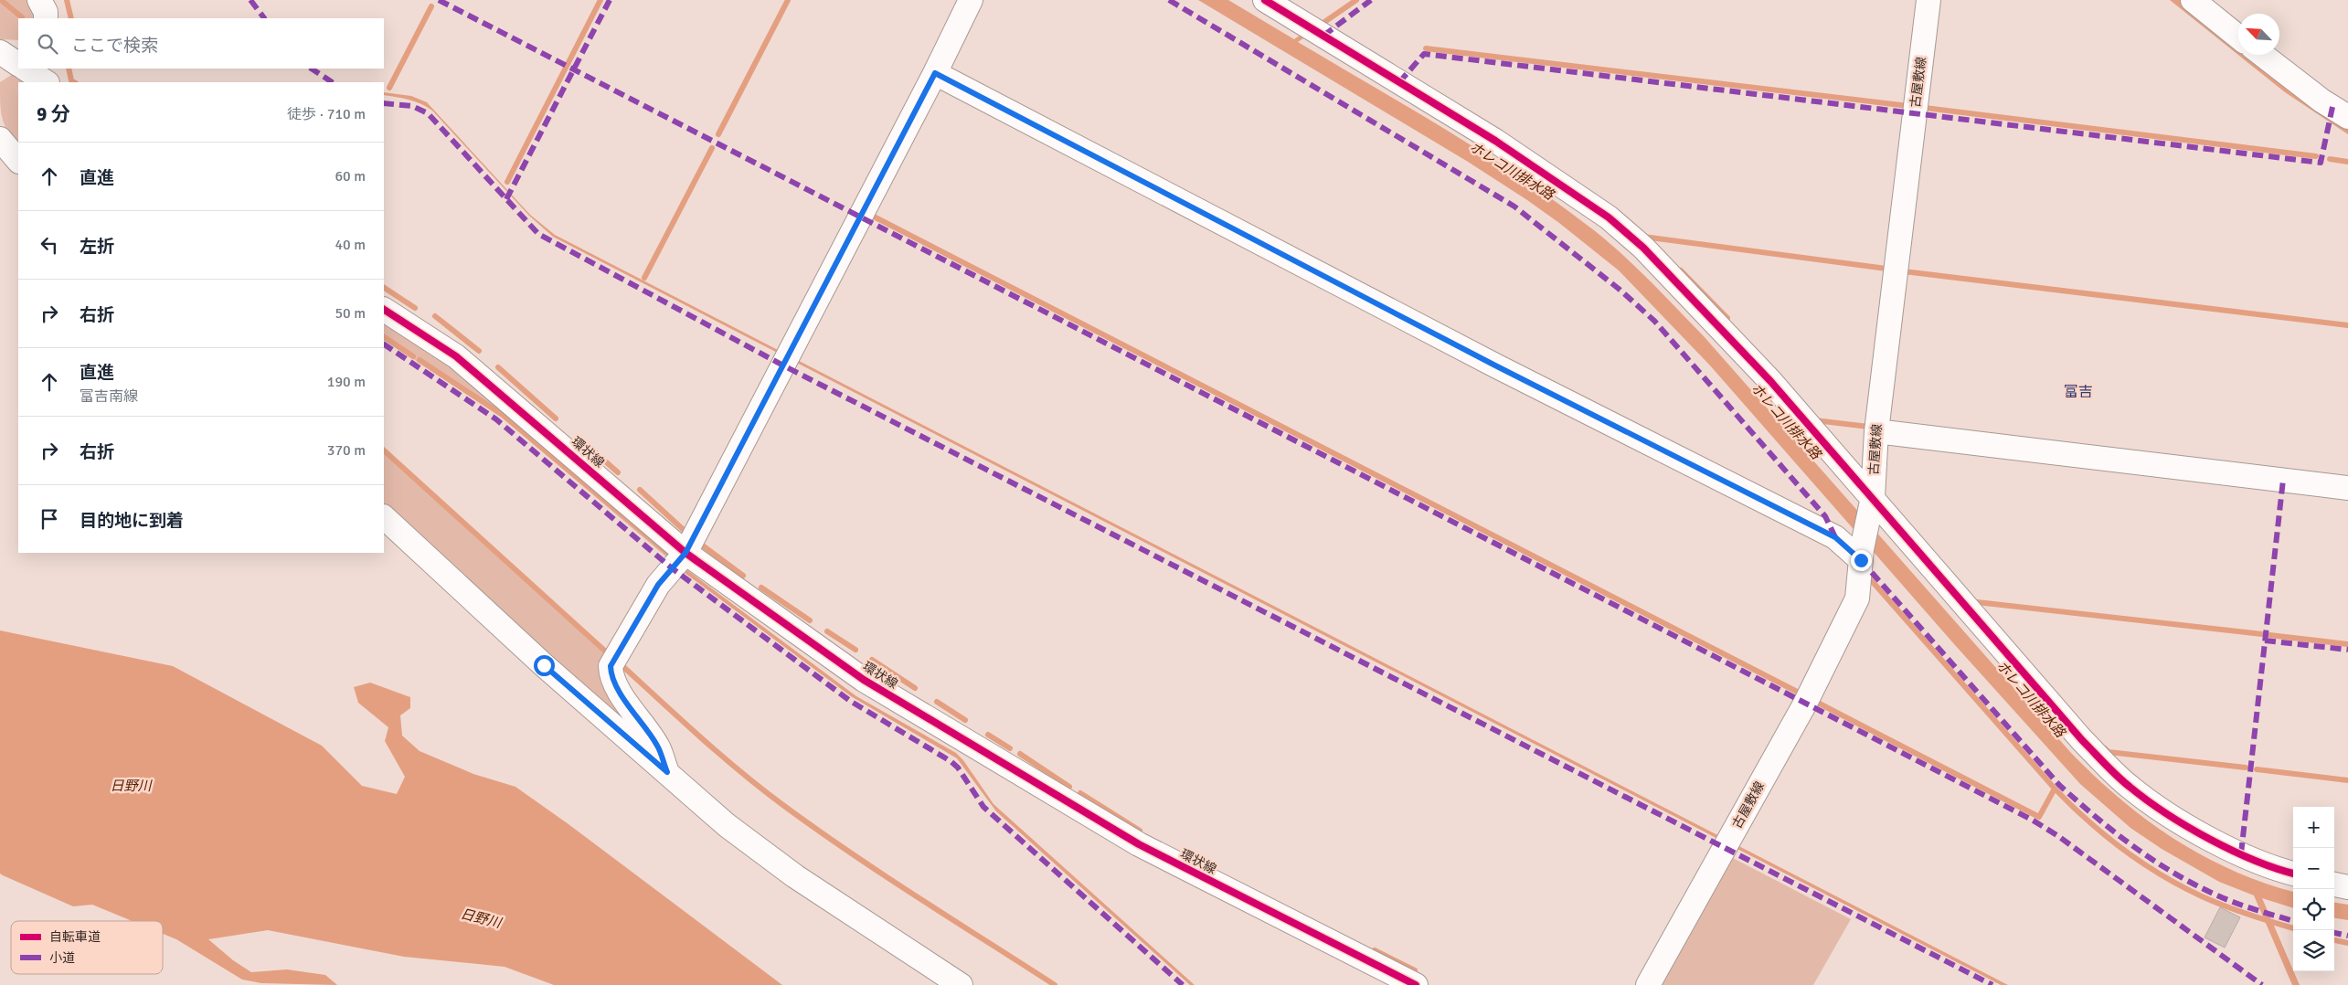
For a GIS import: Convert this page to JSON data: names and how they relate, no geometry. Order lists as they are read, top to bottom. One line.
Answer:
{"streets":{"street":["古屋敷線","環状線"]},"districts":["富吉"],"water":["ホレコ川排水路","日野川"],"legend":["自転車道","小道"],"north":"top left","page":{"search":"ここで検索","heading":["9 分","徒歩 · 710 m"],"list":[["直進","60 m"],["左折","40 m"],["右折","50 m"],["直進","富吉南線","190 m"],["右折","370 m"],"目的地に到着"],"map_buttons":["+","−"]}}
